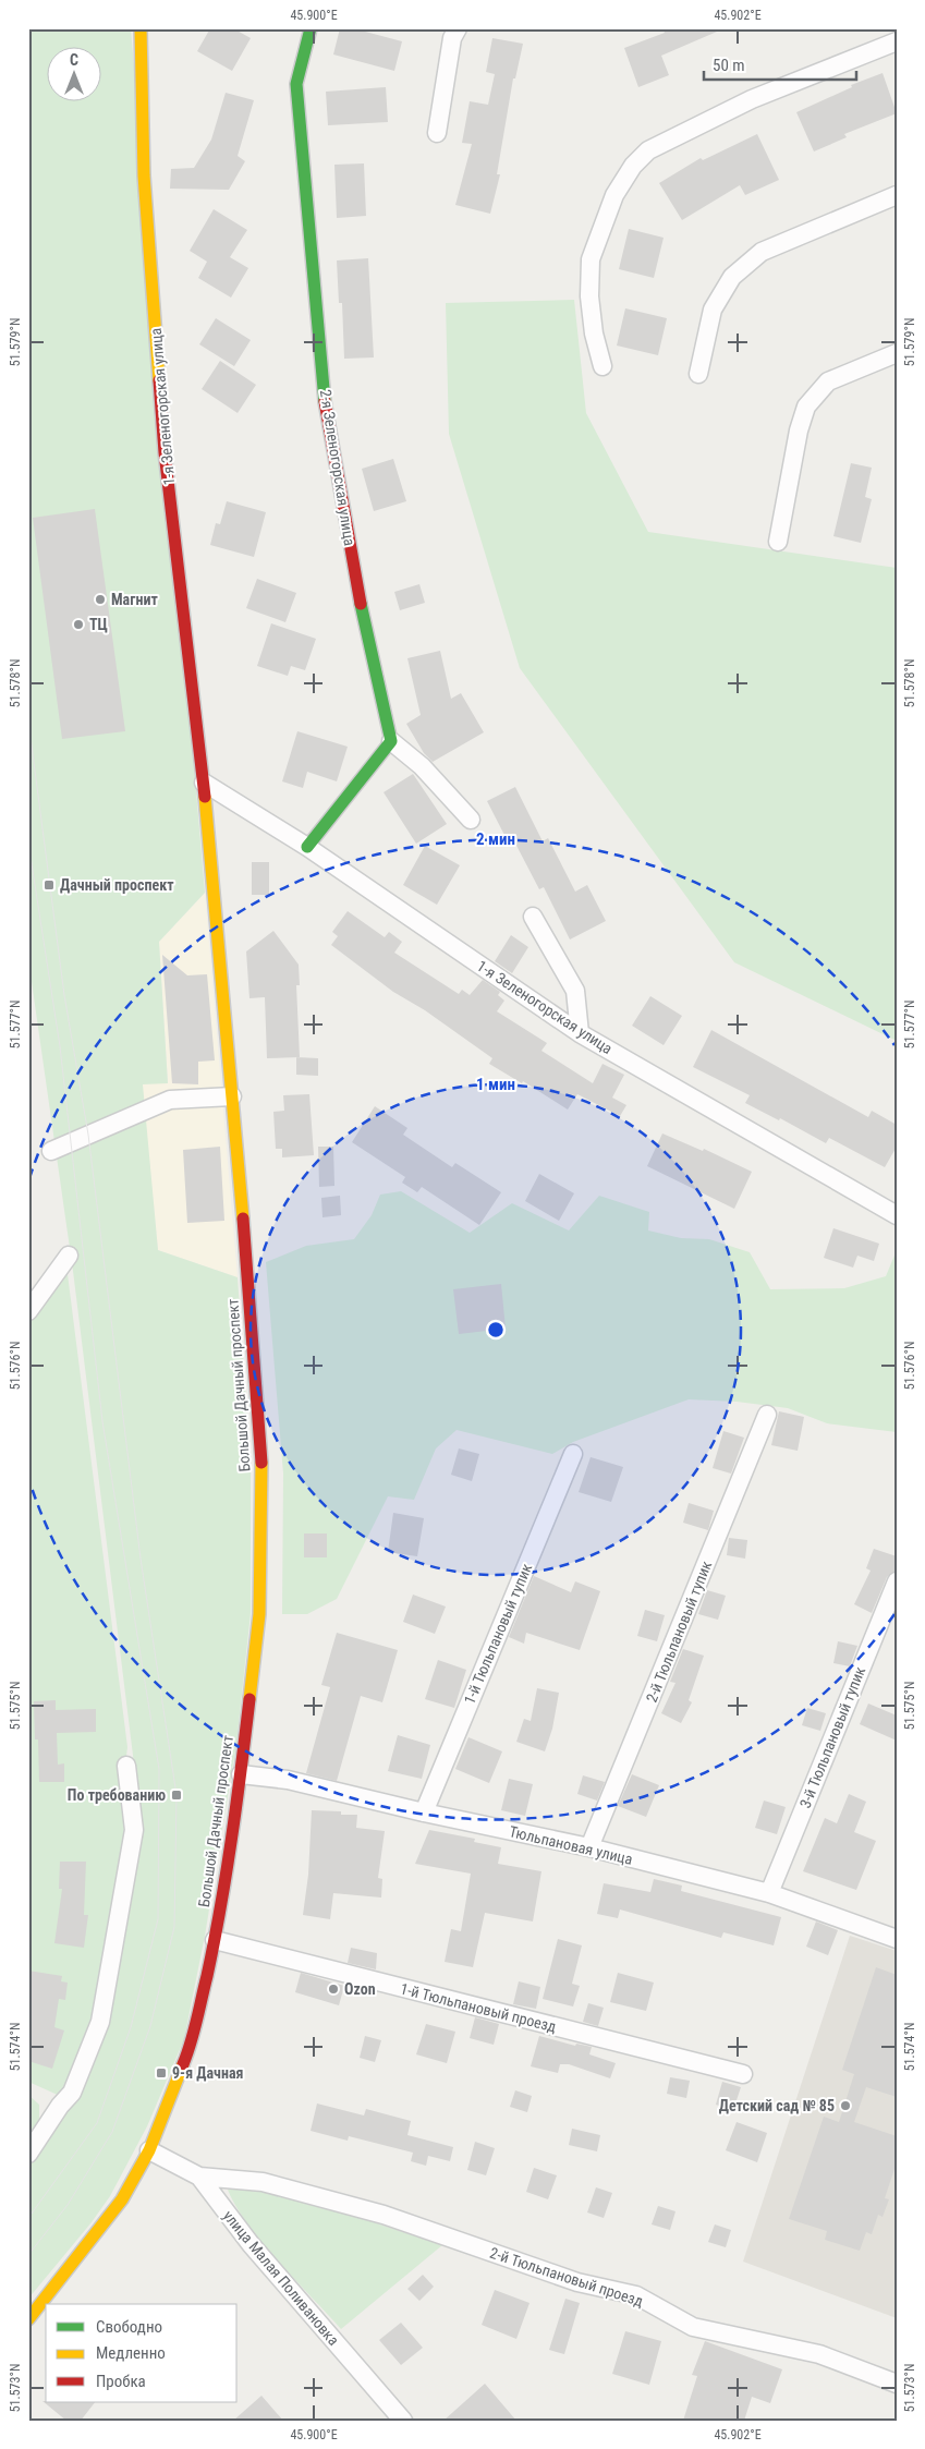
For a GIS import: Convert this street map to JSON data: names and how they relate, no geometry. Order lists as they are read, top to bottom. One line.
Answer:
{"streets":{"main road":["1-я Зеленогорская улица","2-я Зеленогорская улица","Большой Дачный проспект"],"street":["2-й Тюльпановый тупик","1-й Тюльпановый тупик","3-й Тюльпановый тупик","Тюльпановая улица","1-й Тюльпановый проезд","2-й Тюльпановый проезд","улица Малая Поливановка"]},"crossings":[["1-я Зеленогорская улица","Большой Дачный проспект"],["Большой Дачный проспект","Тюльпановая улица"],["Большой Дачный проспект","1-й Тюльпановый проезд"],["Большой Дачный проспект","улица Малая Поливановка"],["2-й Тюльпановый тупик","Тюльпановая улица"],["1-й Тюльпановый тупик","Тюльпановая улица"],["3-й Тюльпановый тупик","Тюльпановая улица"],["2-й Тюльпановый проезд","улица Малая Поливановка"]],"places":{"other":["Магнит","ТЦ","Ozon","Детский сад № 85"],"transit":["Дачный проспект","По требованию","9-я Дачная"]},"legend":["Свободно","Медленно","Пробка"],"scale_bar":"50 m","north":"top","coordinates":["45.900°E","45.902°E","51.579°N","51.578°N","51.577°N","51.576°N","51.575°N","51.574°N","51.573°N"],"rings":["2 мин","1 мин"]}
